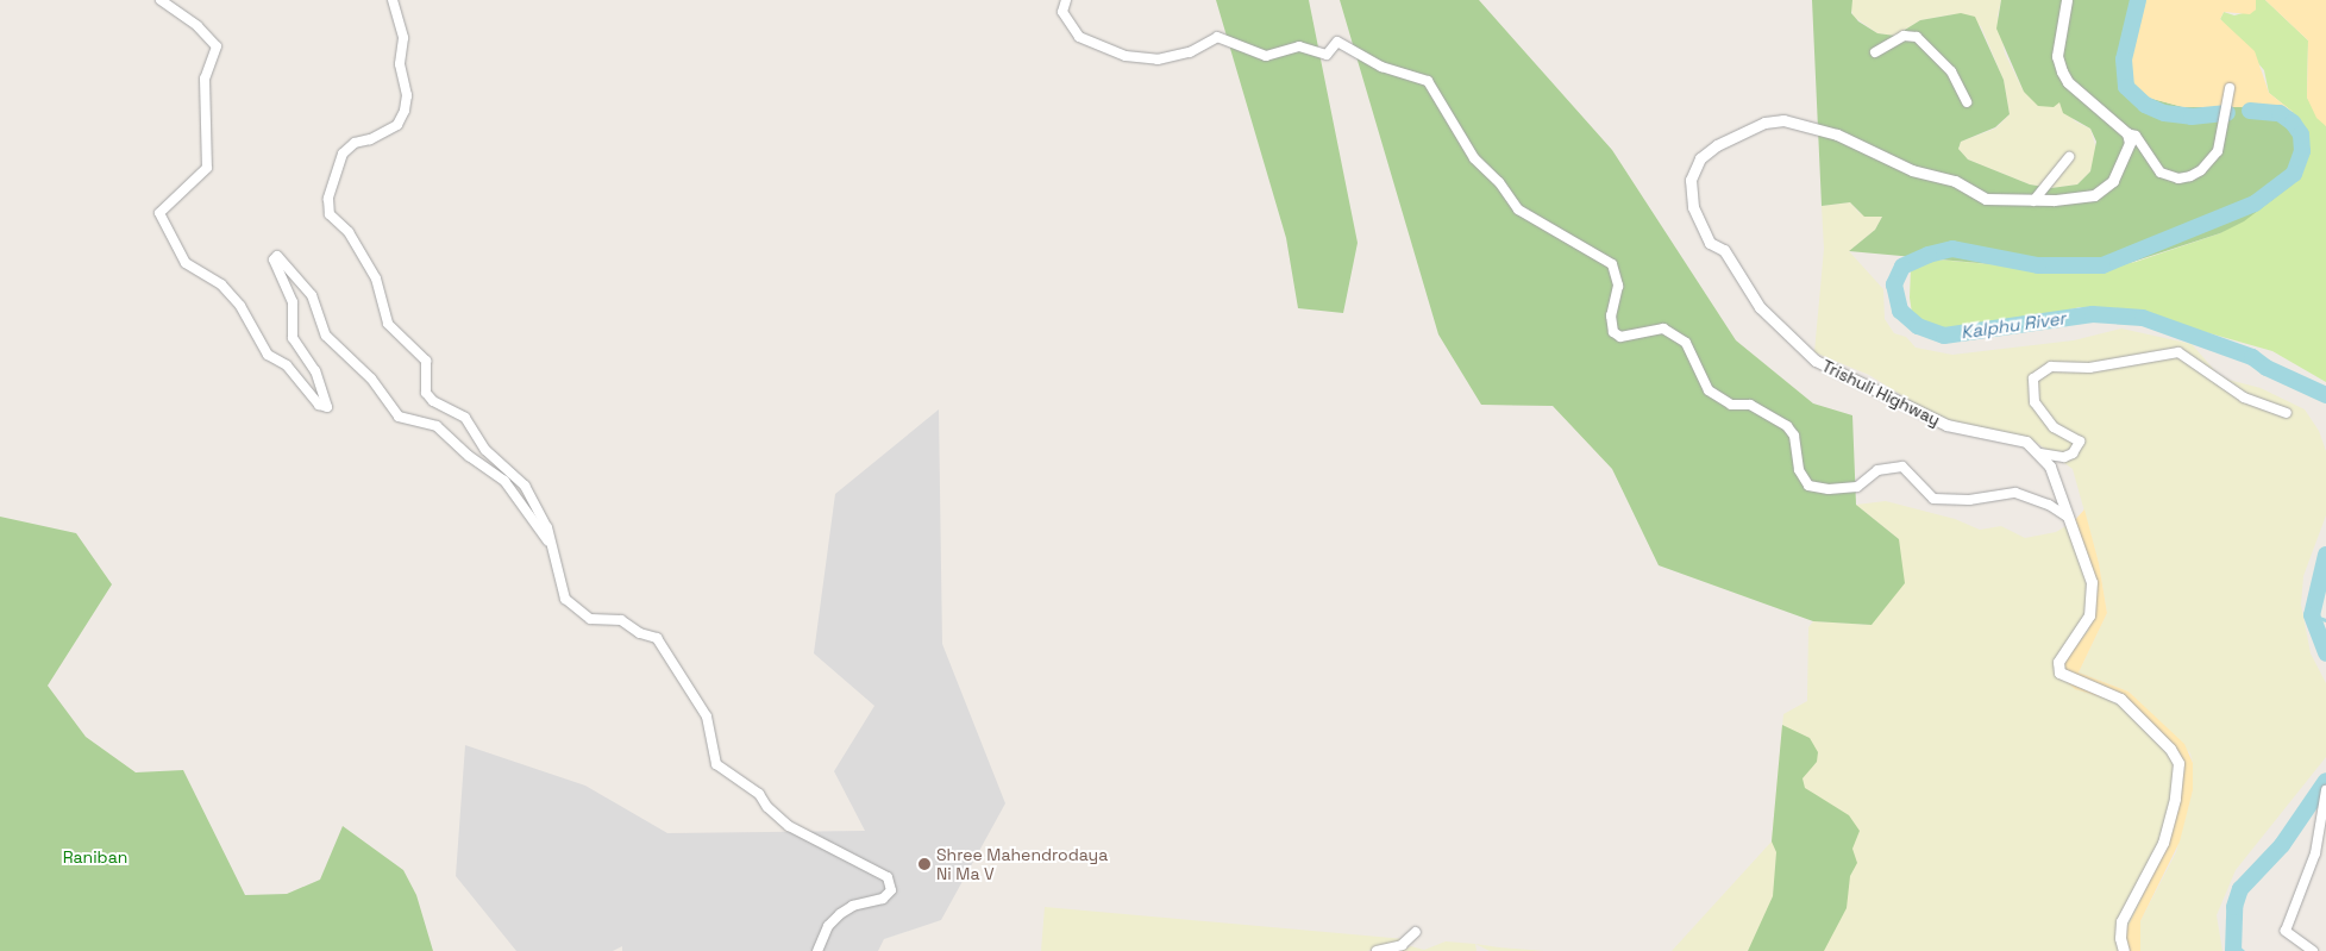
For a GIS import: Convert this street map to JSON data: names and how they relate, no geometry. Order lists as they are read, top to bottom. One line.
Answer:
{"streets":{"street":["Trishuli Highway"]},"water":["Kalphu River"],"parks":["Raniban"],"places":["Shree Mahendrodaya Ni Ma V"]}
